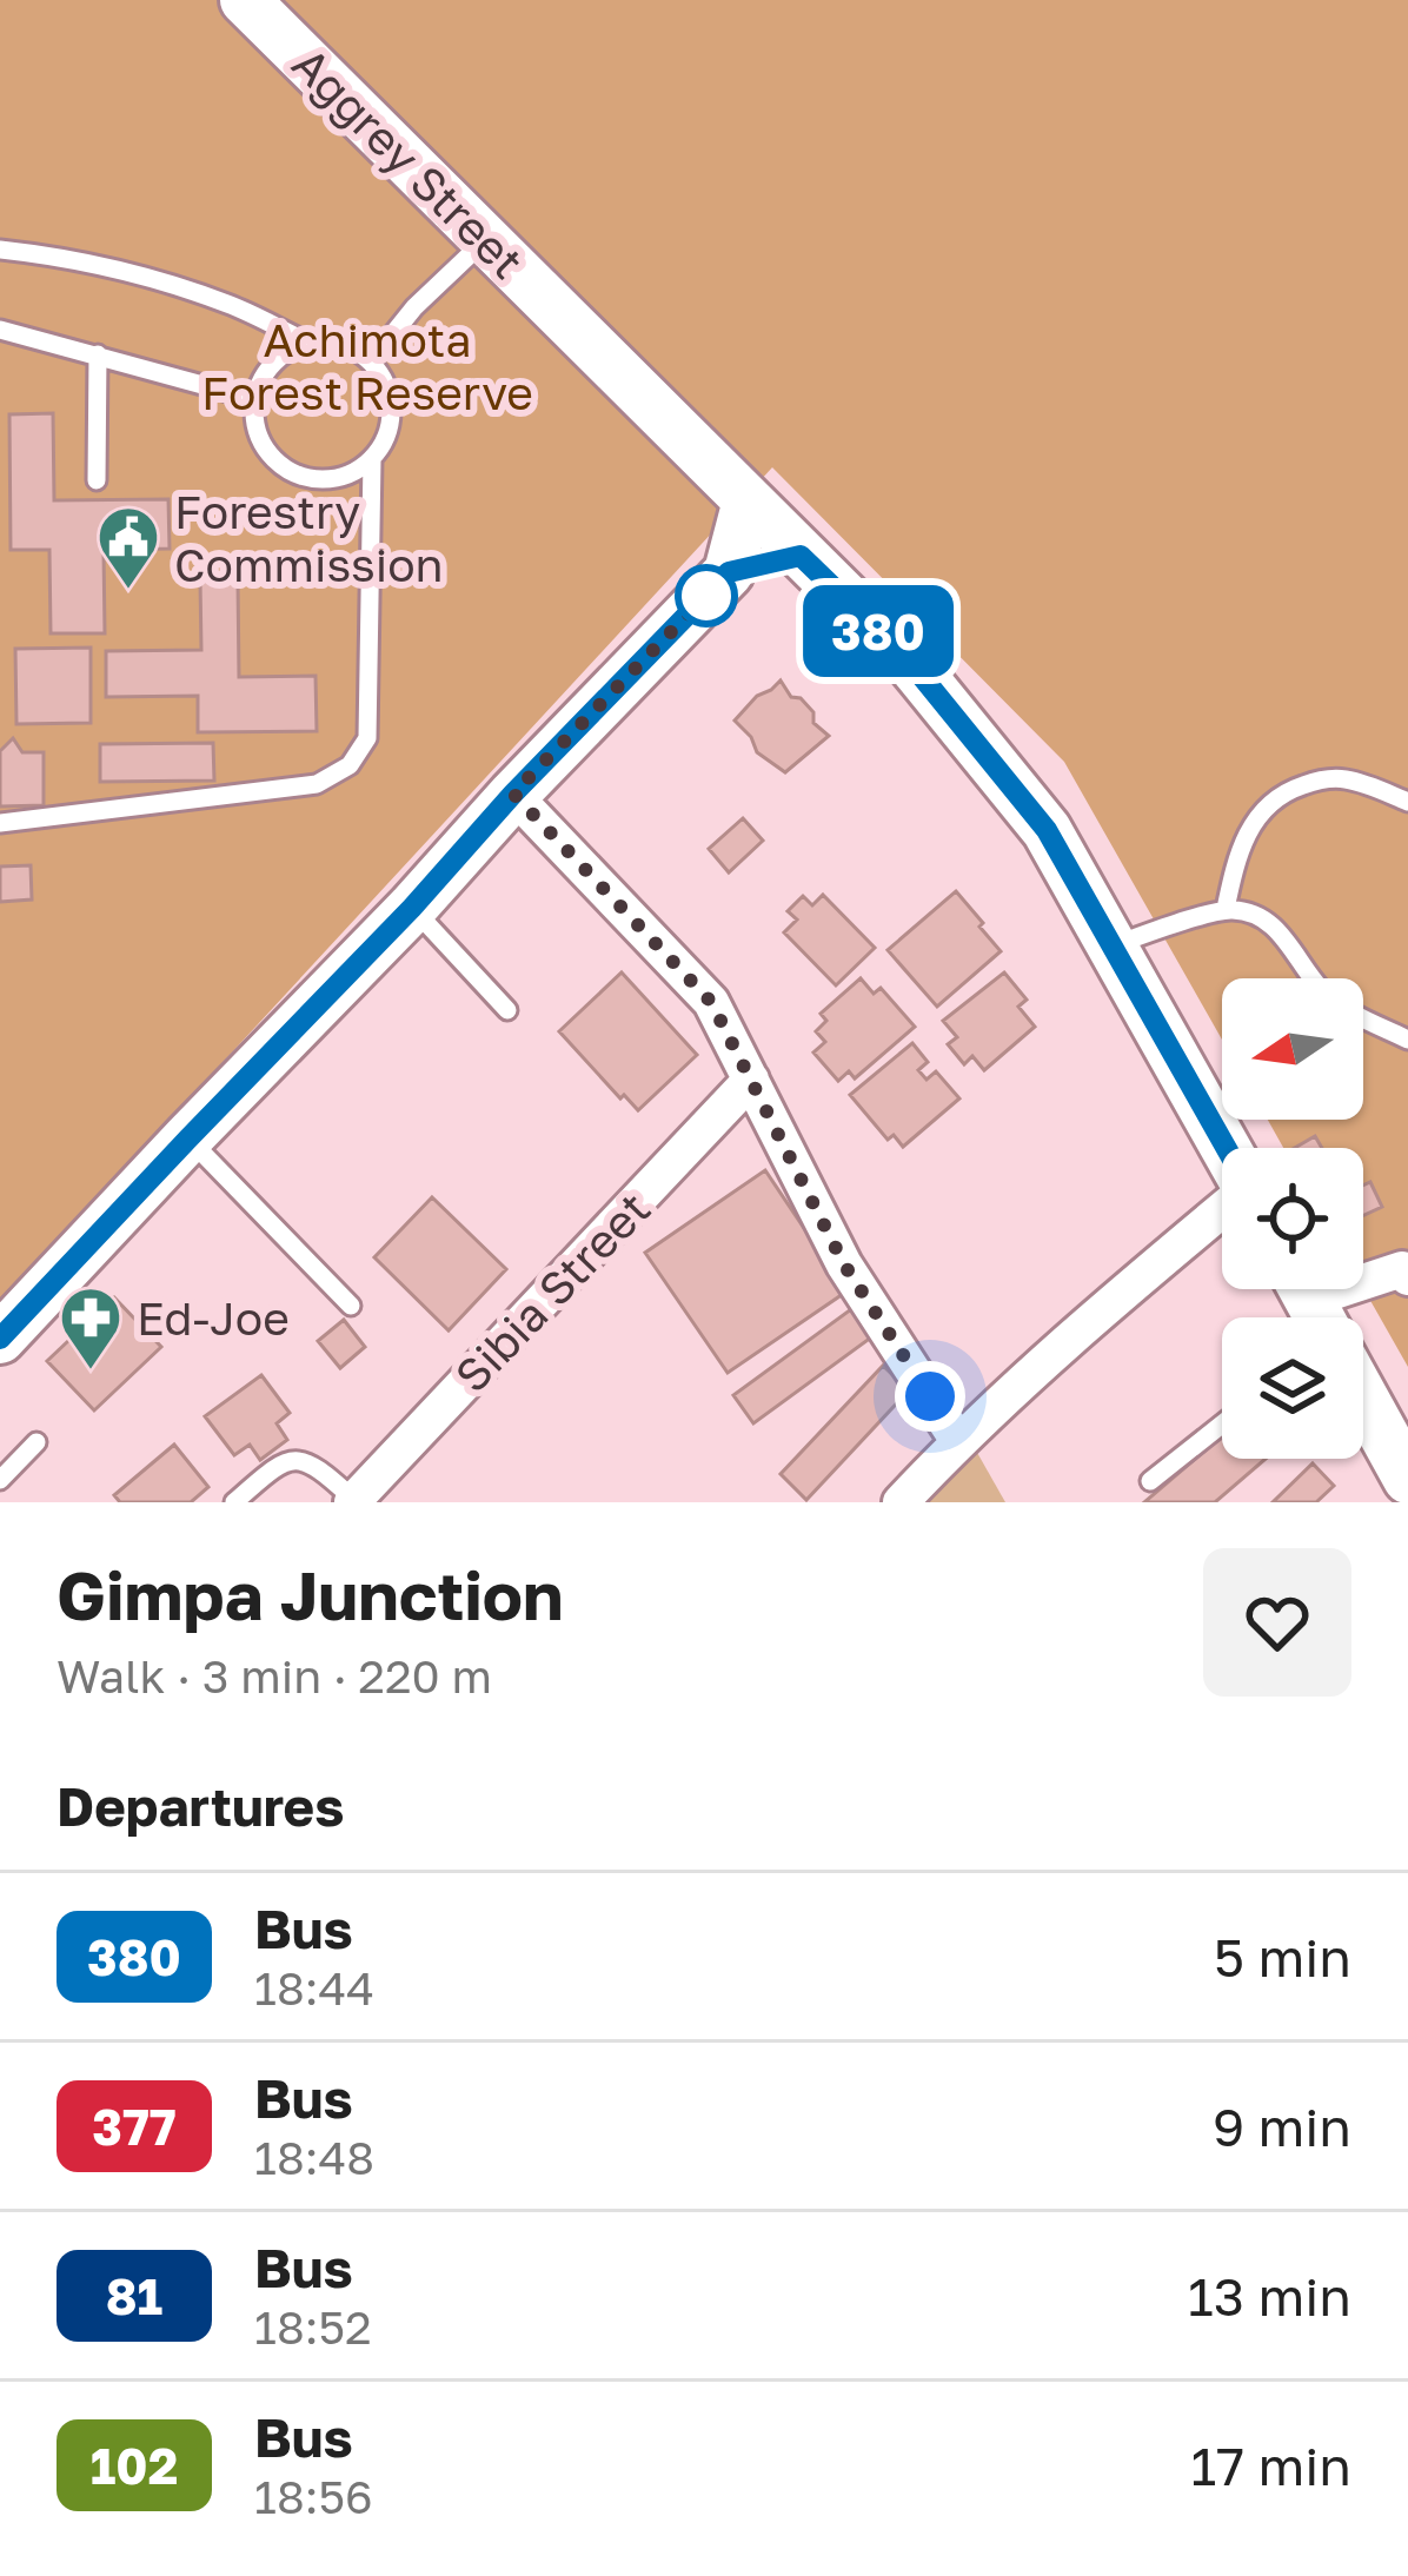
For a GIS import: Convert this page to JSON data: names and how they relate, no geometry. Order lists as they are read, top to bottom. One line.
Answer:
{"streets":{"main road":["Aggrey Street"],"street":["Sibia Street"]},"parks":["Achimota Forest Reserve"],"places":{"public building":["Forestry Commission"],"pharmacy":["Ed-Joe"]},"lines":["bus line 380"],"north":"left","page":{"on_map":"380","heading":[["Gimpa Junction","Walk · 3 min · 220 m"],"Departures"],"list":[{"mark":"380","name":"Bus","note":"18:44","value":"5 min"},{"mark":"377","name":"Bus","note":"18:48","value":"9 min"},{"mark":"81","name":"Bus","note":"18:52","value":"13 min"},{"mark":"102","name":"Bus","note":"18:56","value":"17 min"}]}}
